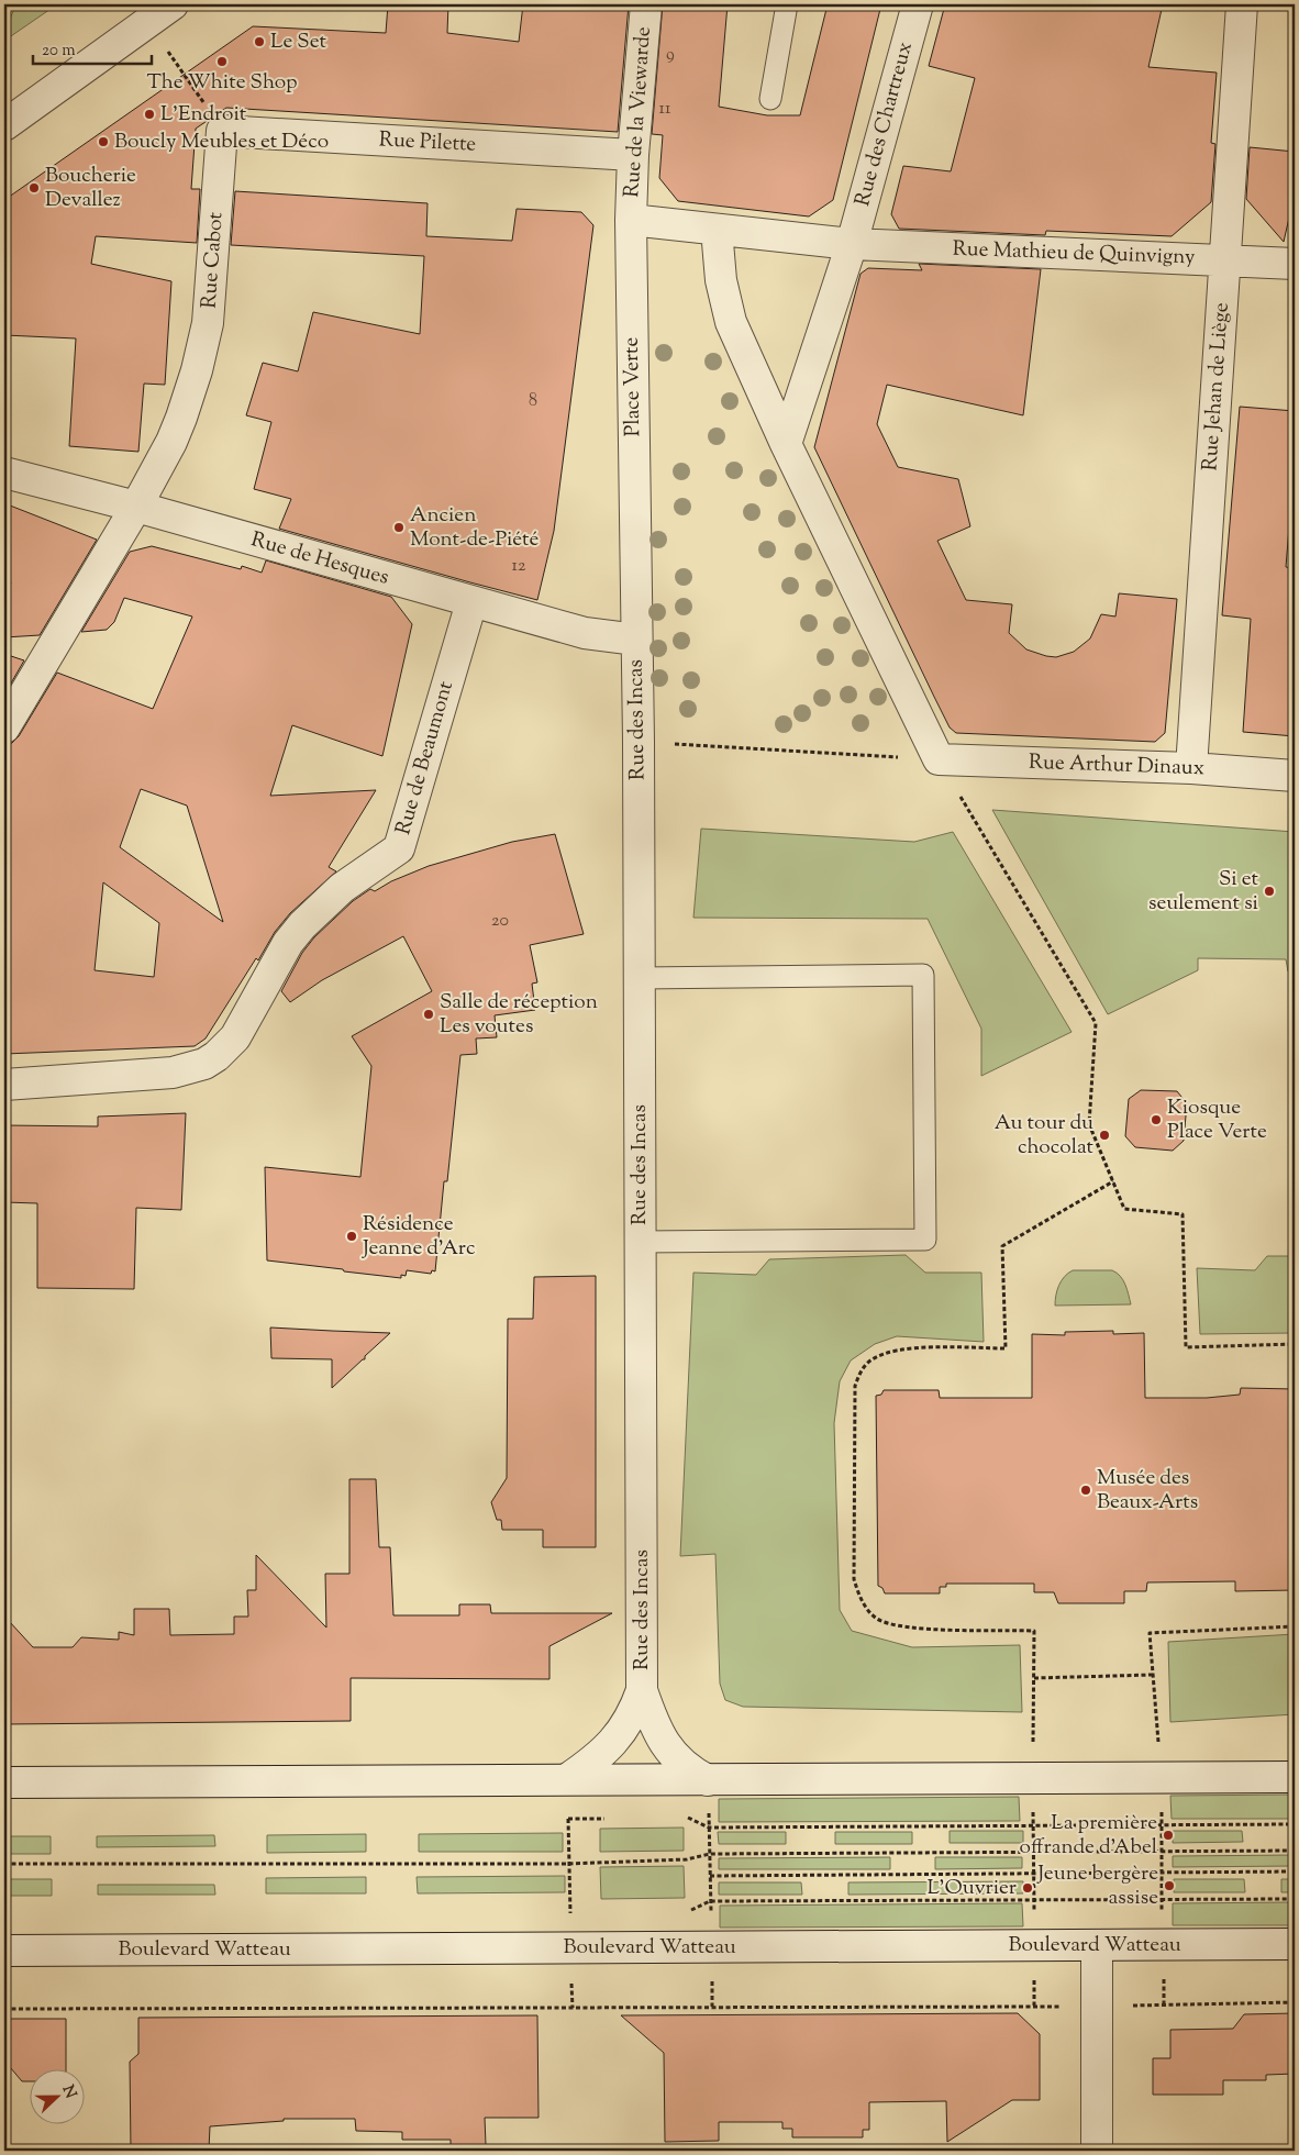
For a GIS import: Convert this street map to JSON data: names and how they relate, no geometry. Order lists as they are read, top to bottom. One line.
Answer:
{"streets":{"street":["Rue de la Viewarde","Rue des Chartreux","Rue Pilette","Rue Mathieu de Quinvigny","Rue Cabot","Place Verte","Rue Jehan de Liège","Rue de Hesques","Rue des Incas","Rue de Beaumont","Rue Arthur Dinaux","Boulevard Watteau"]},"crossings":[["Rue de la Viewarde","Rue Pilette"],["Rue de la Viewarde","Place Verte"],["Rue des Chartreux","Rue Mathieu de Quinvigny"],["Rue Pilette","Rue Cabot"],["Rue Mathieu de Quinvigny","Rue Jehan de Liège"],["Rue Cabot","Rue de Hesques"],["Place Verte","Rue de Hesques"],["Place Verte","Rue des Incas"],["Rue Jehan de Liège","Rue Arthur Dinaux"],["Rue de Hesques","Rue des Incas"],["Rue de Hesques","Rue de Beaumont"]],"places":["Le Set","The White Shop","L'Endroit","Boucly Meubles et Déco","Boucherie Devallez","Ancien Mont-de-Piété","Si et seulement si","Salle de réception Les voutes","Kiosque Place Verte","Au tour du chocolat","Résidence Jeanne d'Arc","Musée des Beaux-Arts","La première offrande d'Abel","Jeune bergère assise","L'Ouvrier"],"house_numbers":["9","11","8","12","20"],"scale_bar":"20 m","north":"right"}
